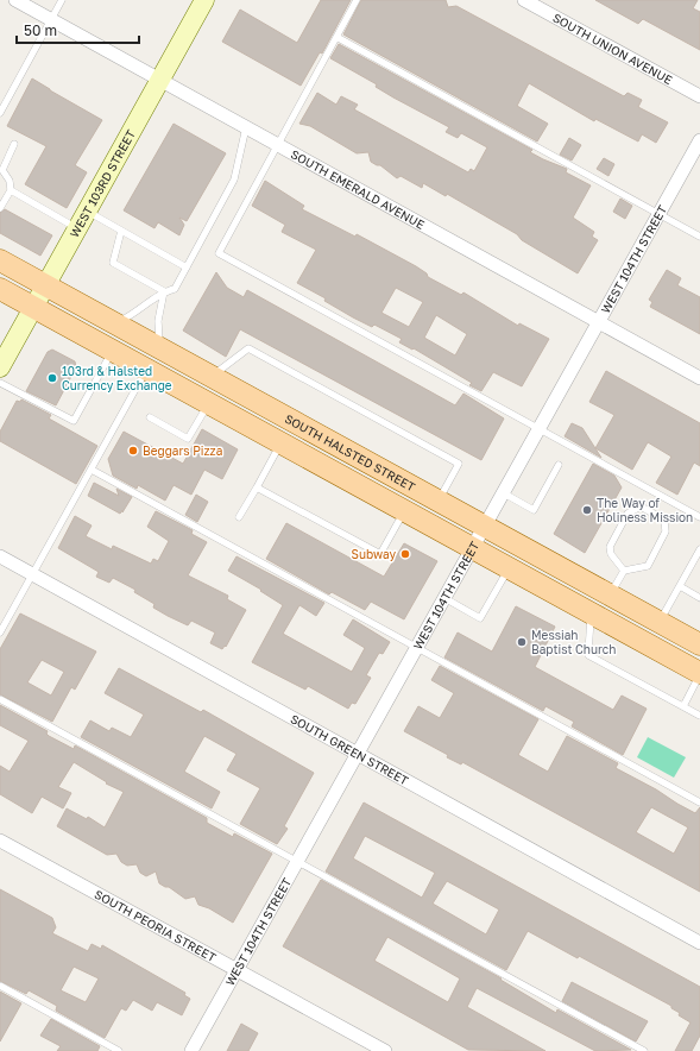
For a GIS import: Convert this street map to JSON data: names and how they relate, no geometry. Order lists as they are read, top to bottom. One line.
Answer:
{"streets":{"main road":["WEST 103RD STREET","SOUTH HALSTED STREET"],"street":["SOUTH UNION AVENUE","SOUTH EMERALD AVENUE","WEST 104TH STREET","SOUTH GREEN STREET","SOUTH PEORIA STREET"]},"crossings":[["WEST 103RD STREET","SOUTH EMERALD AVENUE"],["WEST 103RD STREET","SOUTH HALSTED STREET"],["SOUTH EMERALD AVENUE","WEST 104TH STREET"],["WEST 104TH STREET","SOUTH HALSTED STREET"],["WEST 104TH STREET","SOUTH GREEN STREET"],["WEST 104TH STREET","SOUTH PEORIA STREET"]],"places":["103rd & Halsted Currency Exchange","Beggars Pizza","The Way of Holiness Mission","Subway","Messiah Baptist Church"],"scale_bar":"50 m"}
